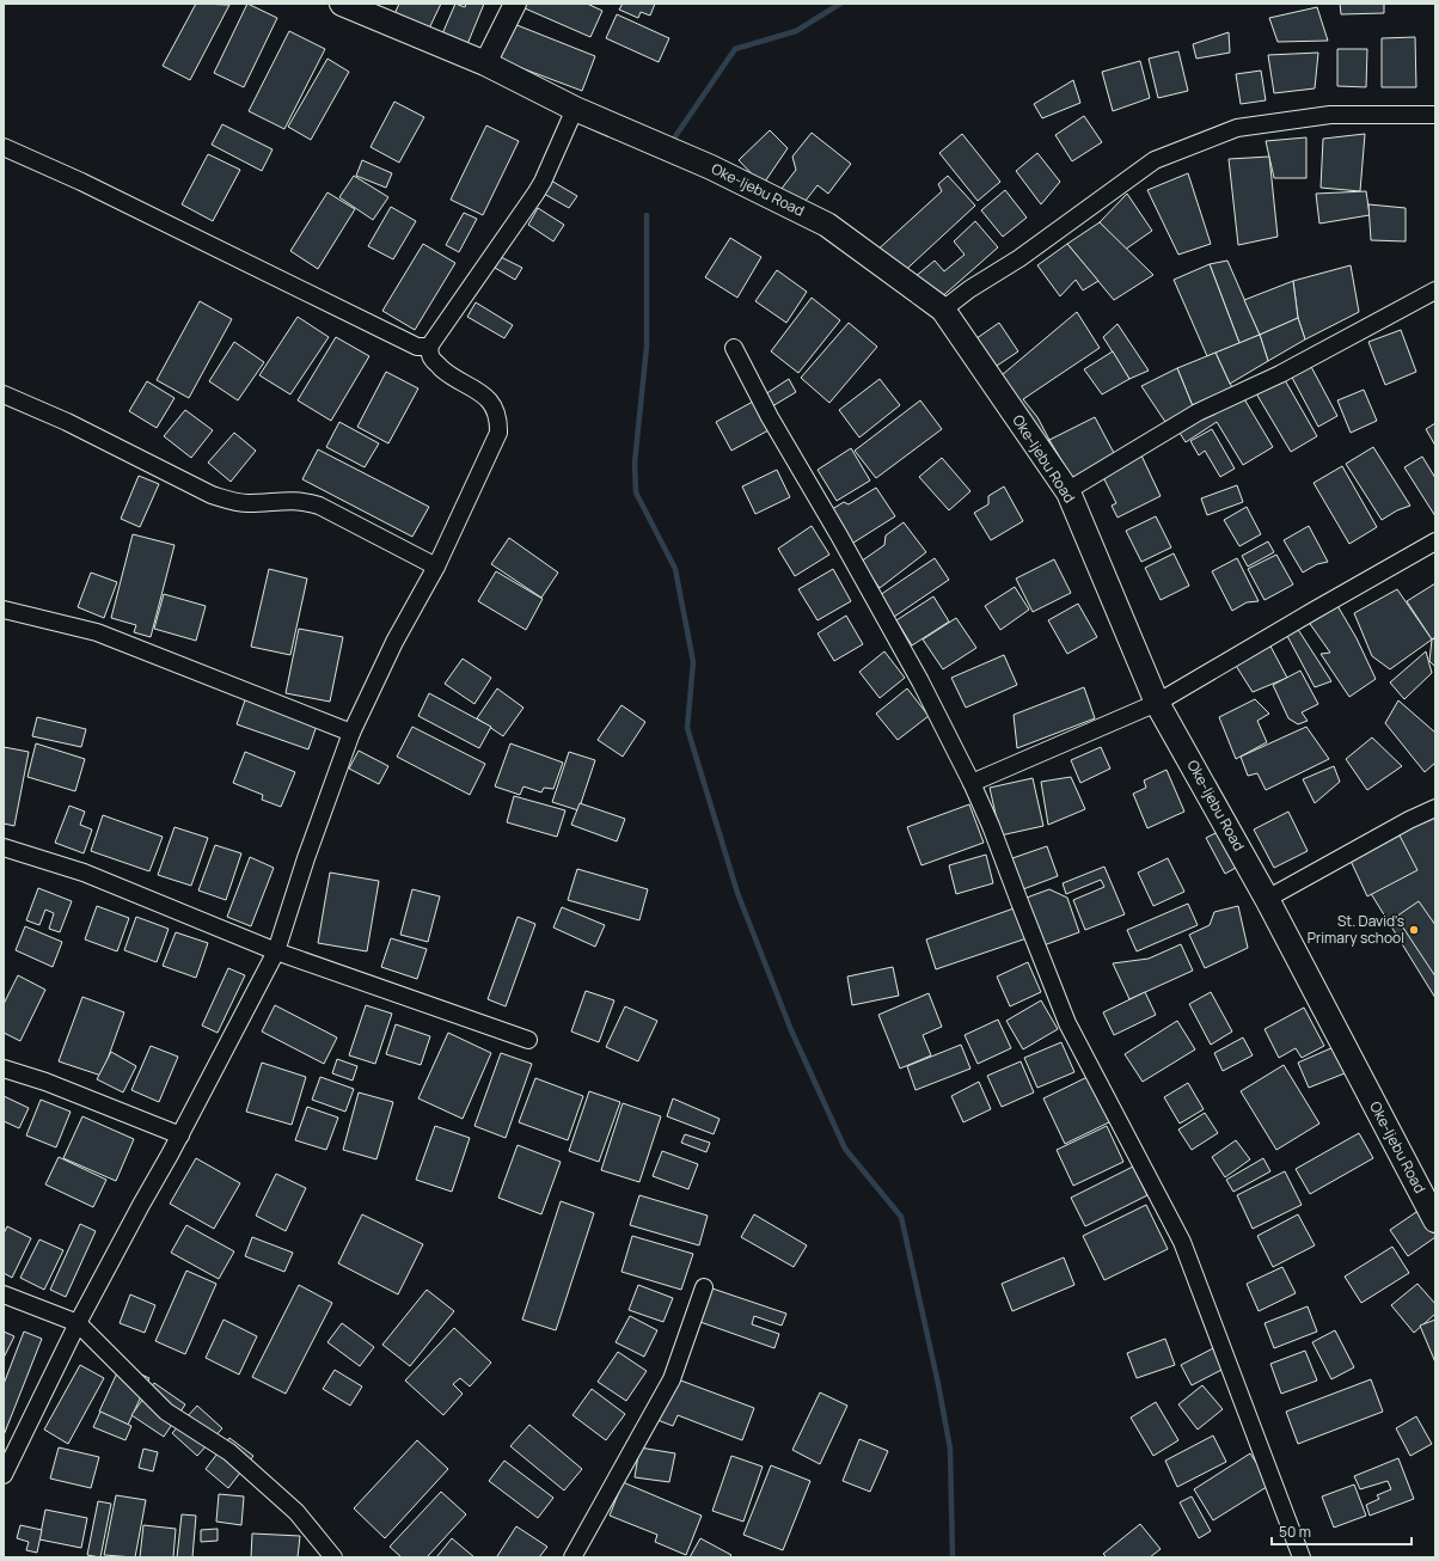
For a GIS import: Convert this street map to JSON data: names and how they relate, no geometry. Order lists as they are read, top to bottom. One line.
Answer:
{"streets":{"main road":["Oke-Ijebu Road"]},"places":["St. David's Primary school"],"scale_bar":"50 m"}
